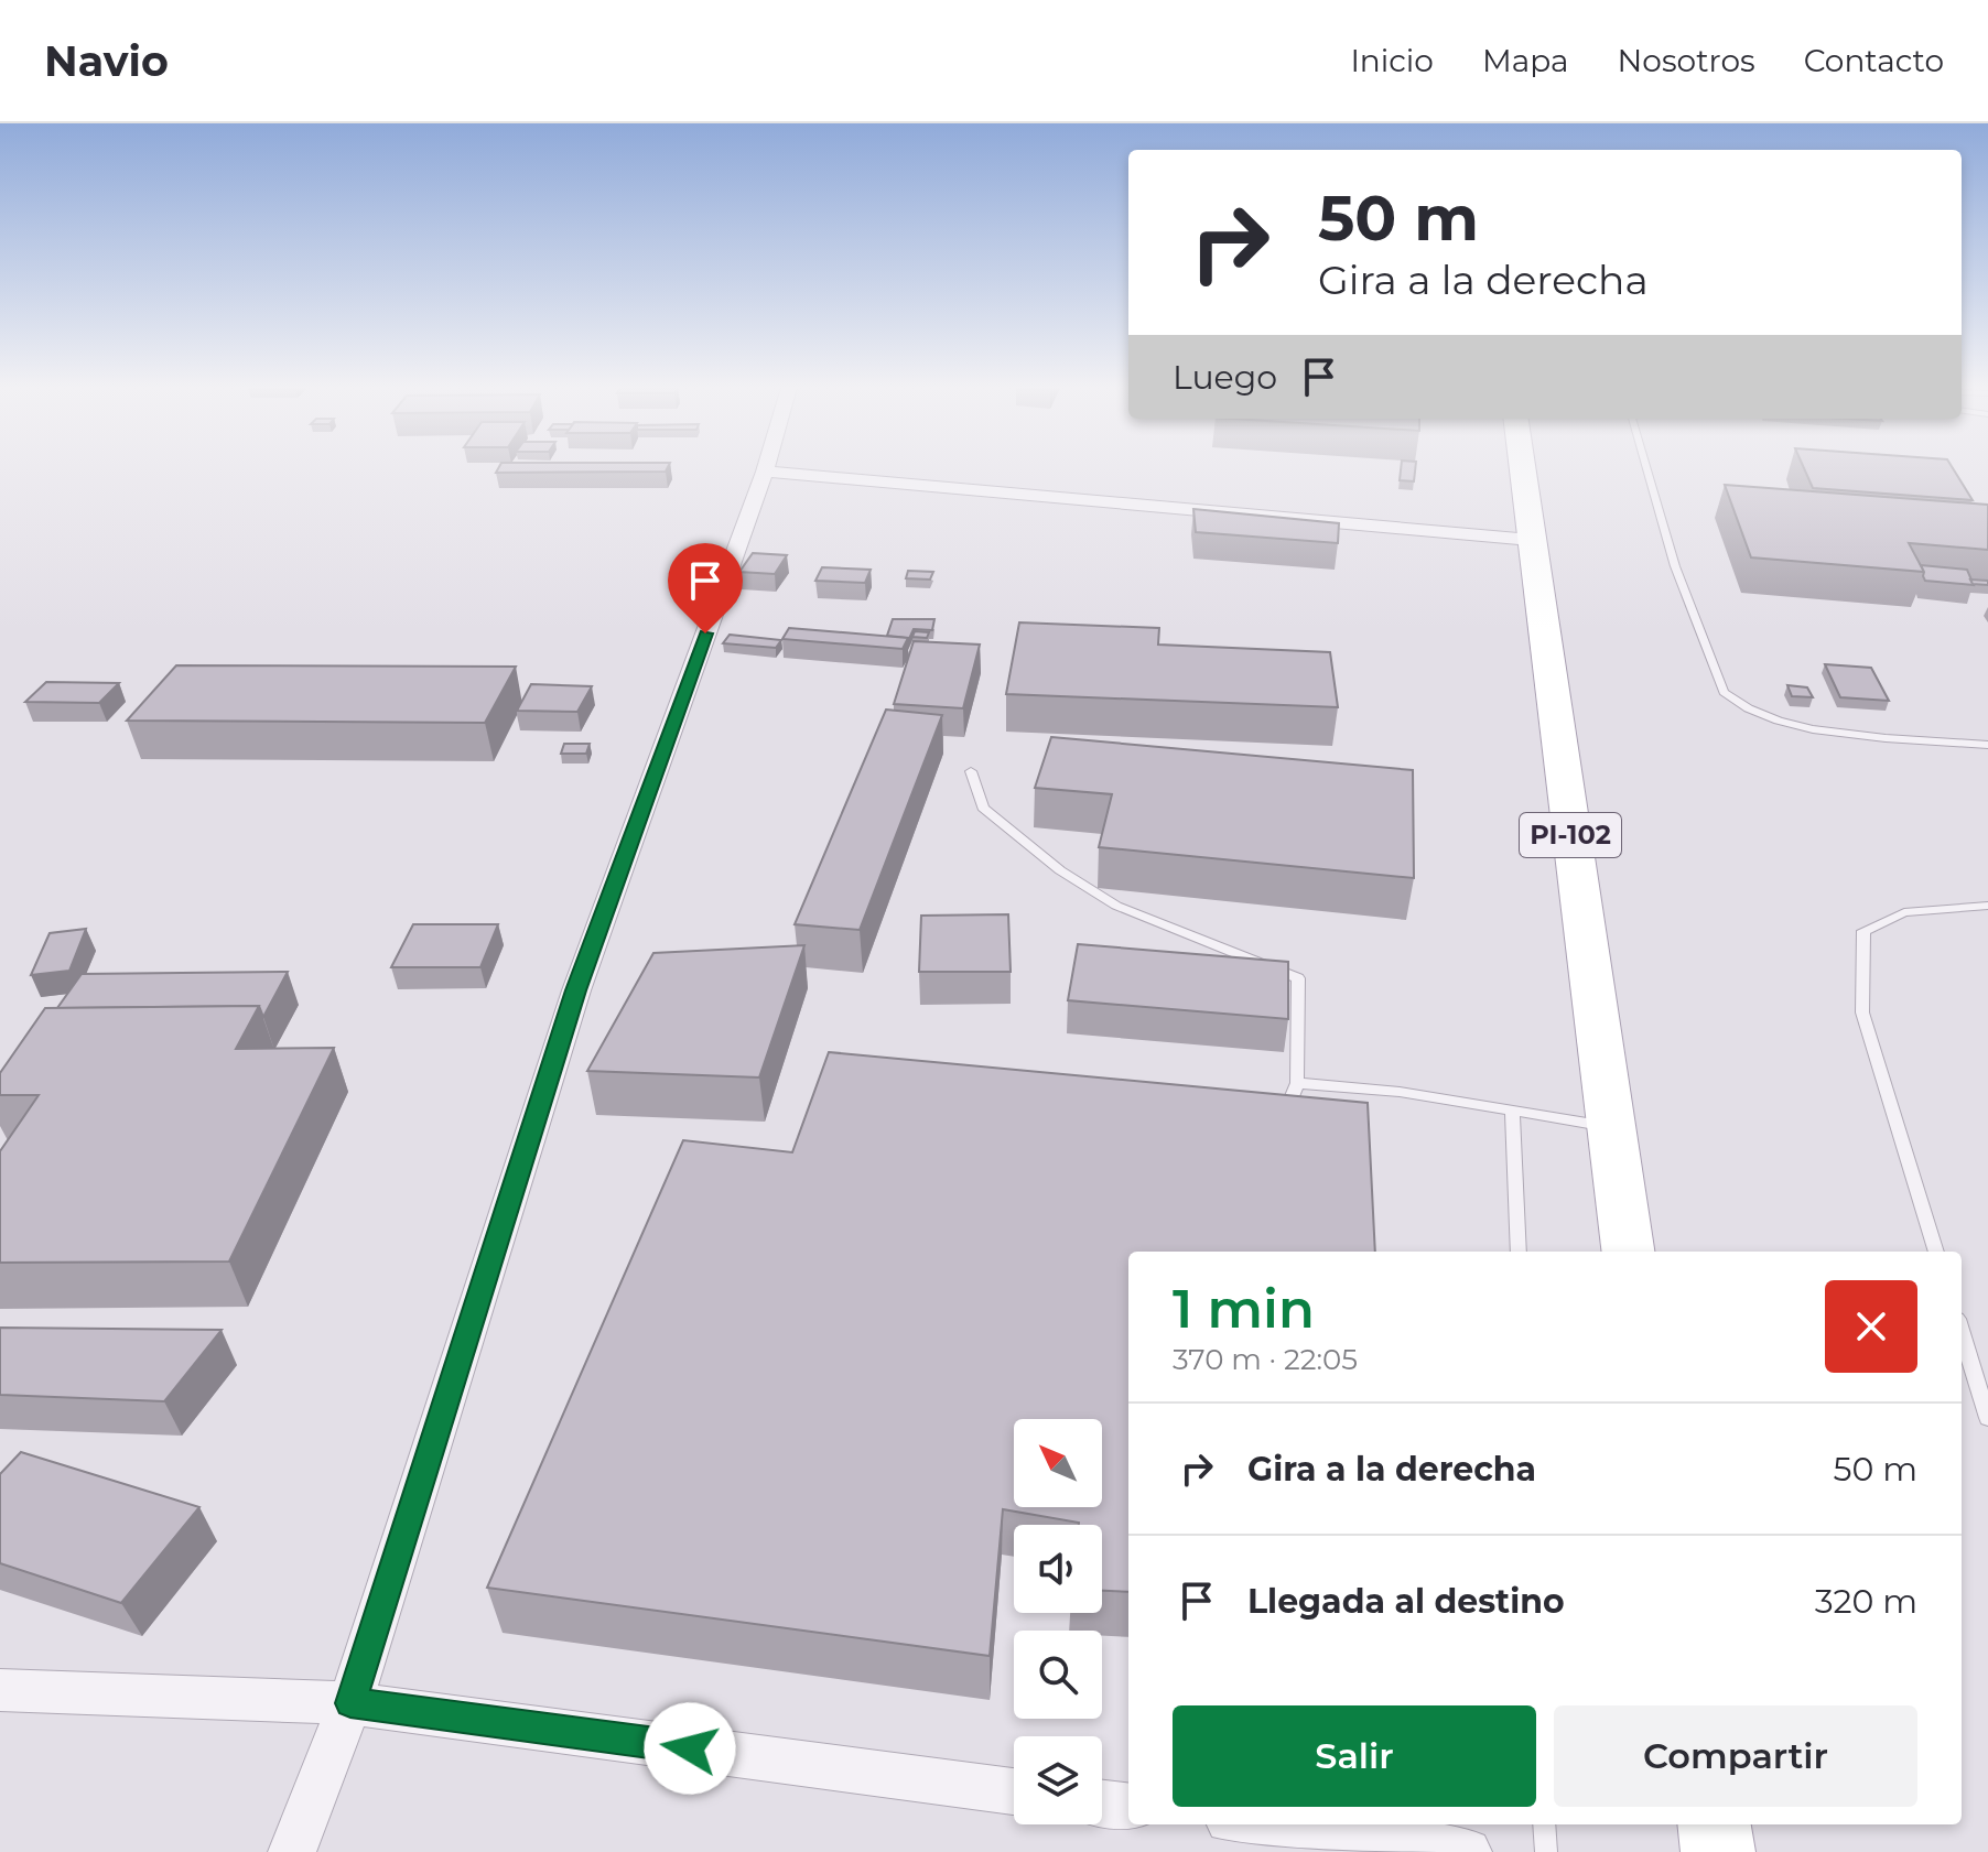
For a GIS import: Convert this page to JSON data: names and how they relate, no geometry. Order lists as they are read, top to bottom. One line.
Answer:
{"streets":{"main road":["PI-102"]},"north":"top left","page":{"header":"Navio","nav":["Inicio","Mapa","Nosotros","Contacto"],"turn":["50 m","Gira a la derecha"],"then":"Luego","heading":["1 min","370 m · 22:05"],"list":[{"name":"Gira a la derecha","value":"50 m"},{"name":"Llegada al destino","value":"320 m"}],"buttons":["Salir","Compartir"]}}
